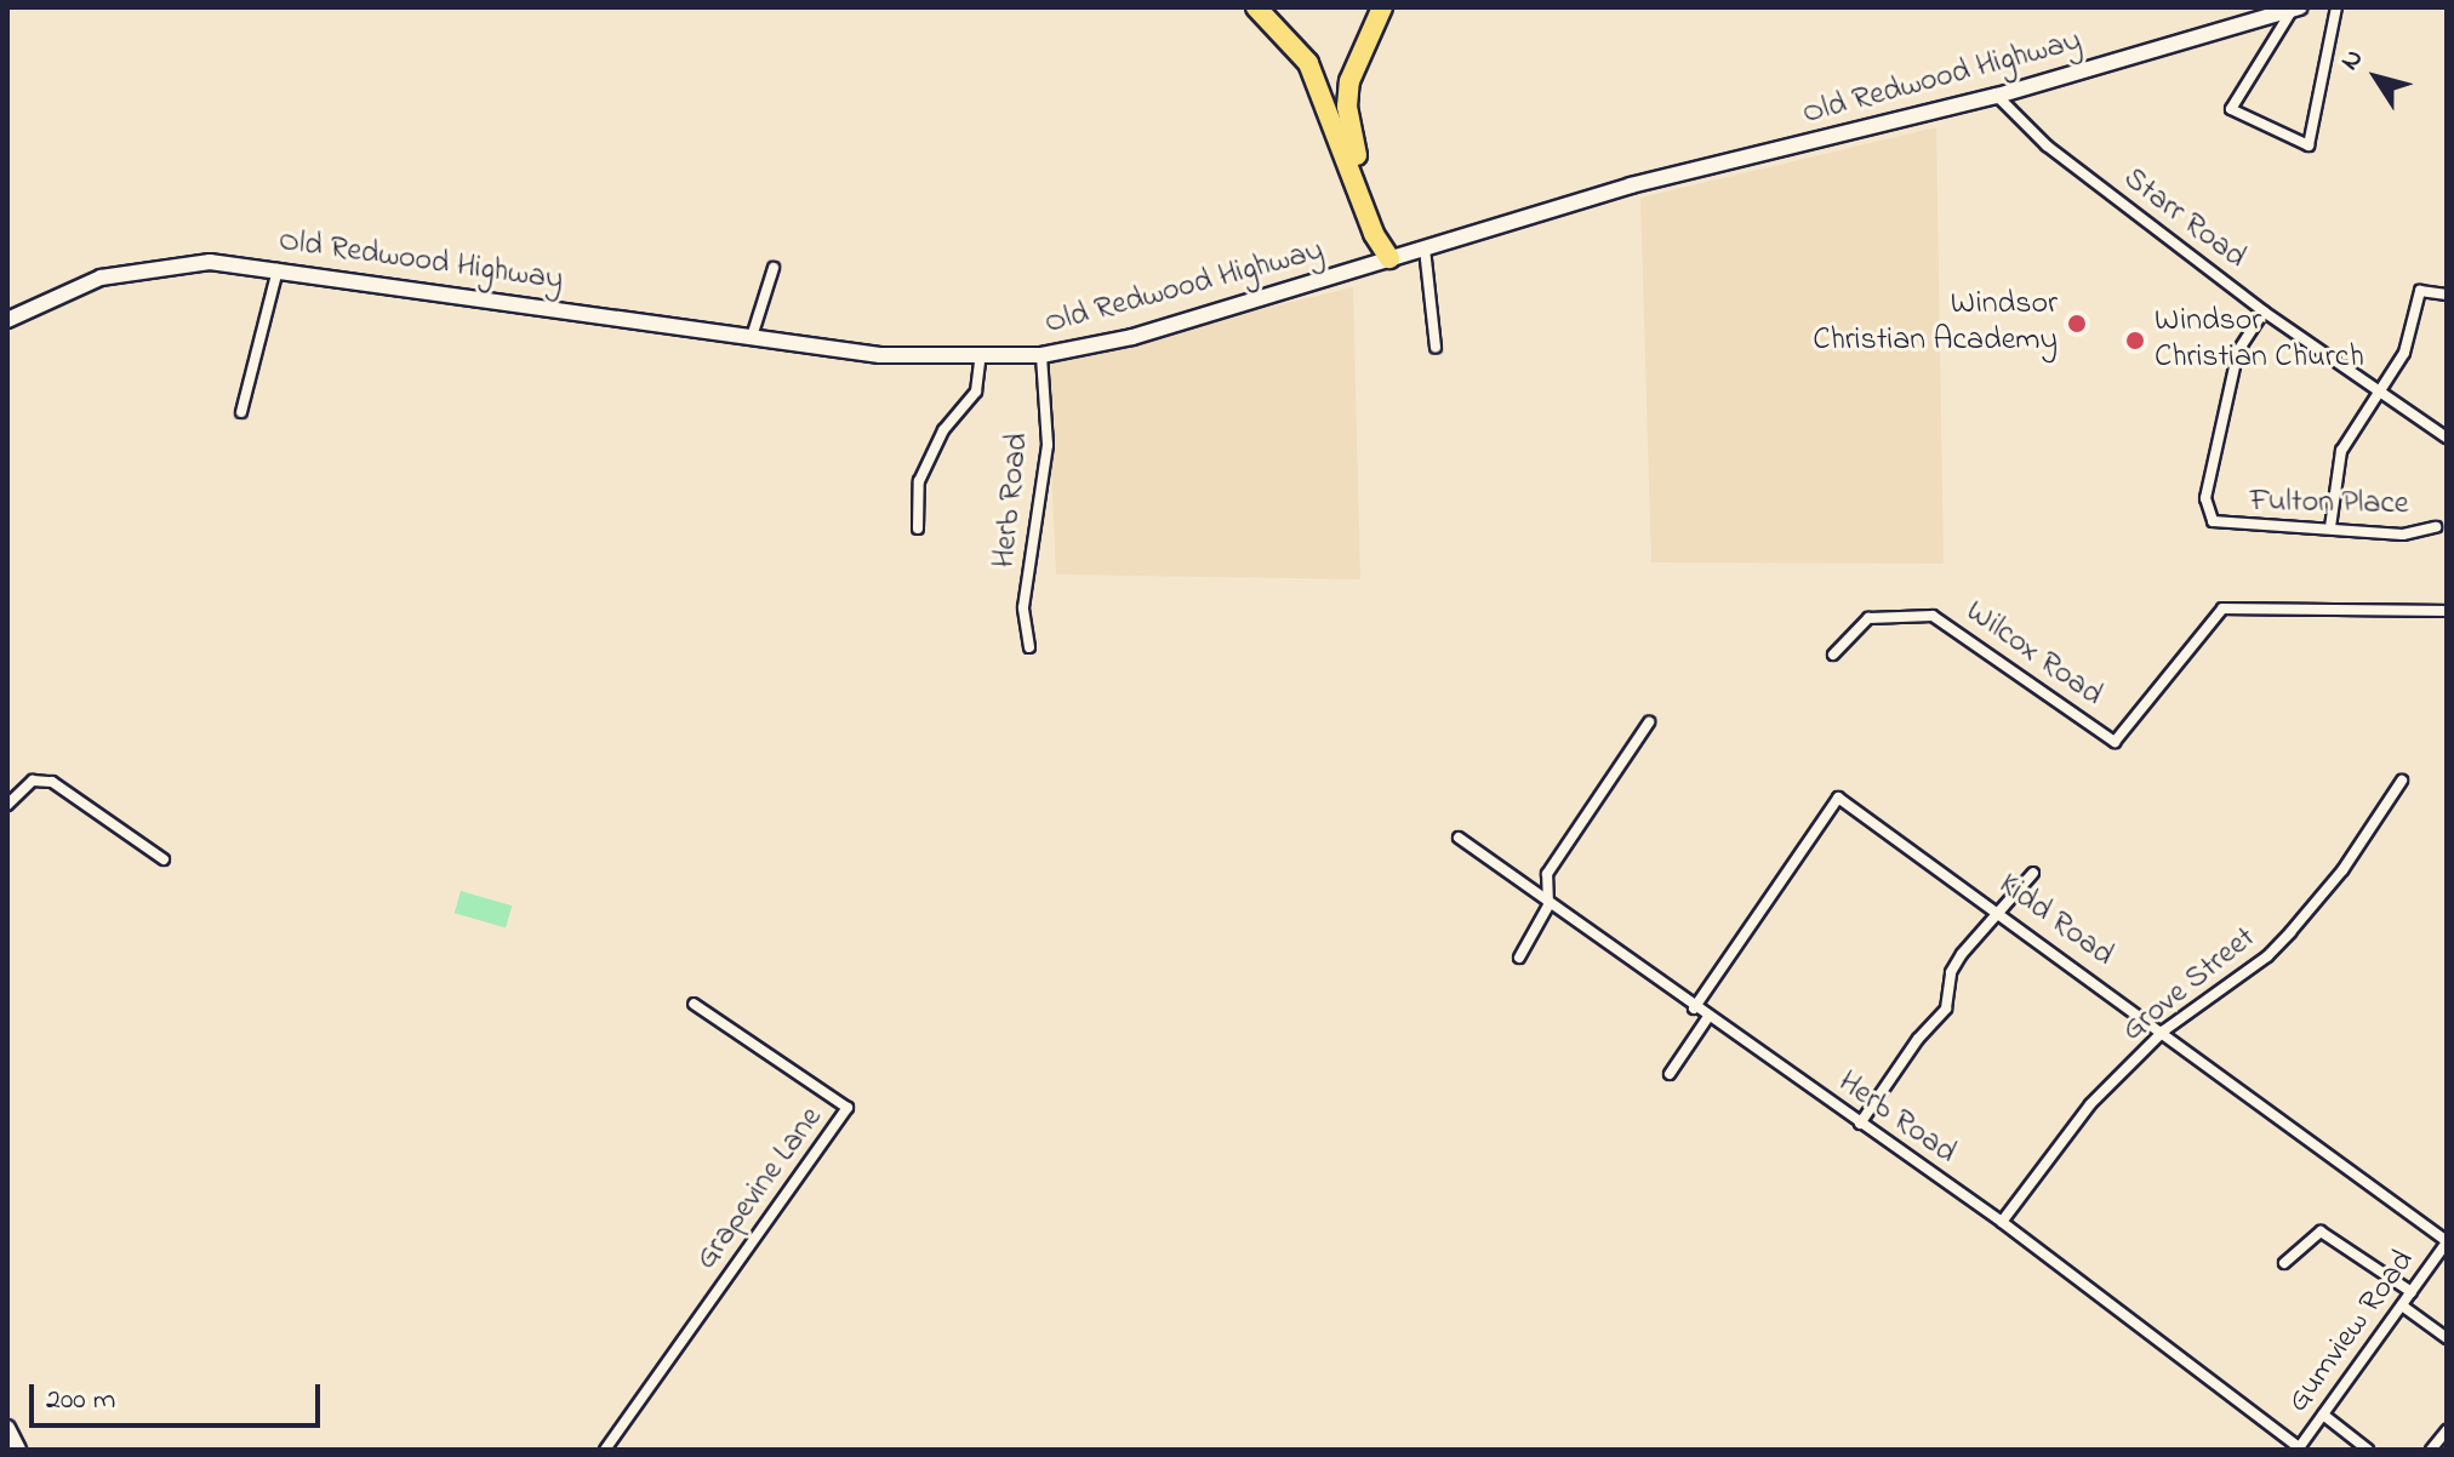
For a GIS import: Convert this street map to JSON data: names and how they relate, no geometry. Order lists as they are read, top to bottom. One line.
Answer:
{"streets":{"main road":["Old Redwood Highway"],"street":["Starr Road","Herb Road","Fulton Place","Wilcox Road","Kidd Road","Grove Street","Grapevine Lane","Gumview Road"]},"crossings":[["Old Redwood Highway","Starr Road"],["Old Redwood Highway","Herb Road"],["Starr Road","Fulton Place"],["Herb Road","Kidd Road"],["Herb Road","Grove Street"],["Herb Road","Gumview Road"],["Kidd Road","Grove Street"],["Kidd Road","Gumview Road"]],"places":["Windsor Christian Academy","Windsor Christian Church"],"scale_bar":"200 m","north":"top left"}
